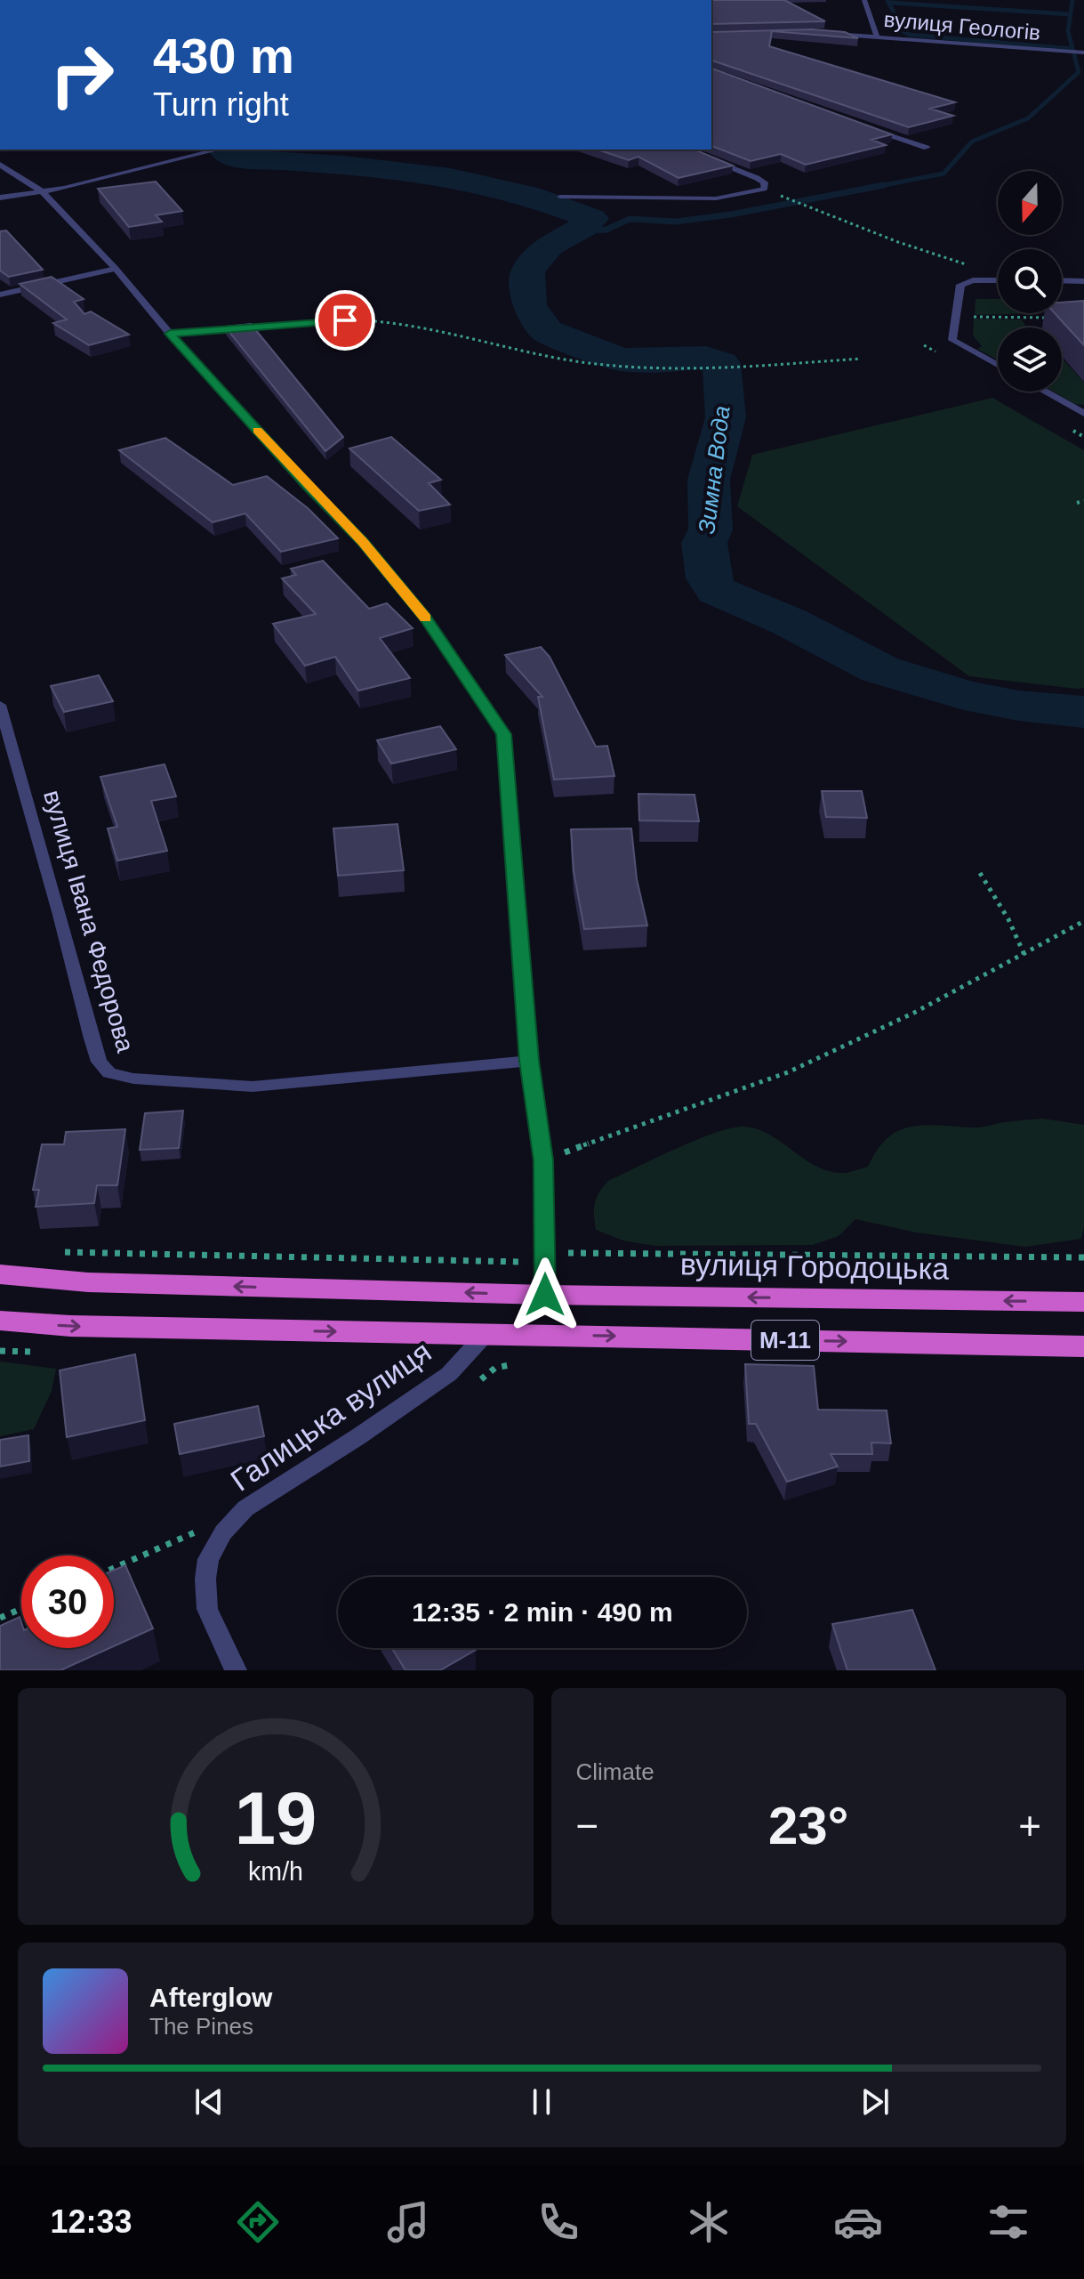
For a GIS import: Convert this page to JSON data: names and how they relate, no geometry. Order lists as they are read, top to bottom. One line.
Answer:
{"streets":{"highway":["вулиця Городоцька","М-11"],"street":["вулиця Геологів","вулиця Івана Федорова","Галицька вулиця"]},"crossings":[["вулиця Городоцька","М-11"],["М-11","Галицька вулиця"]],"water":["Зимна Вода"],"north":"bottom","page":{"turn":["430 m","Turn right"],"limit":"30","trip":"12:35 · 2 min · 490 m","tile":"Climate","heat":["−","23°","+"],"song":["Afterglow","The Pines"],"tabs":"12:33","gauge":["19","km/h"]}}
